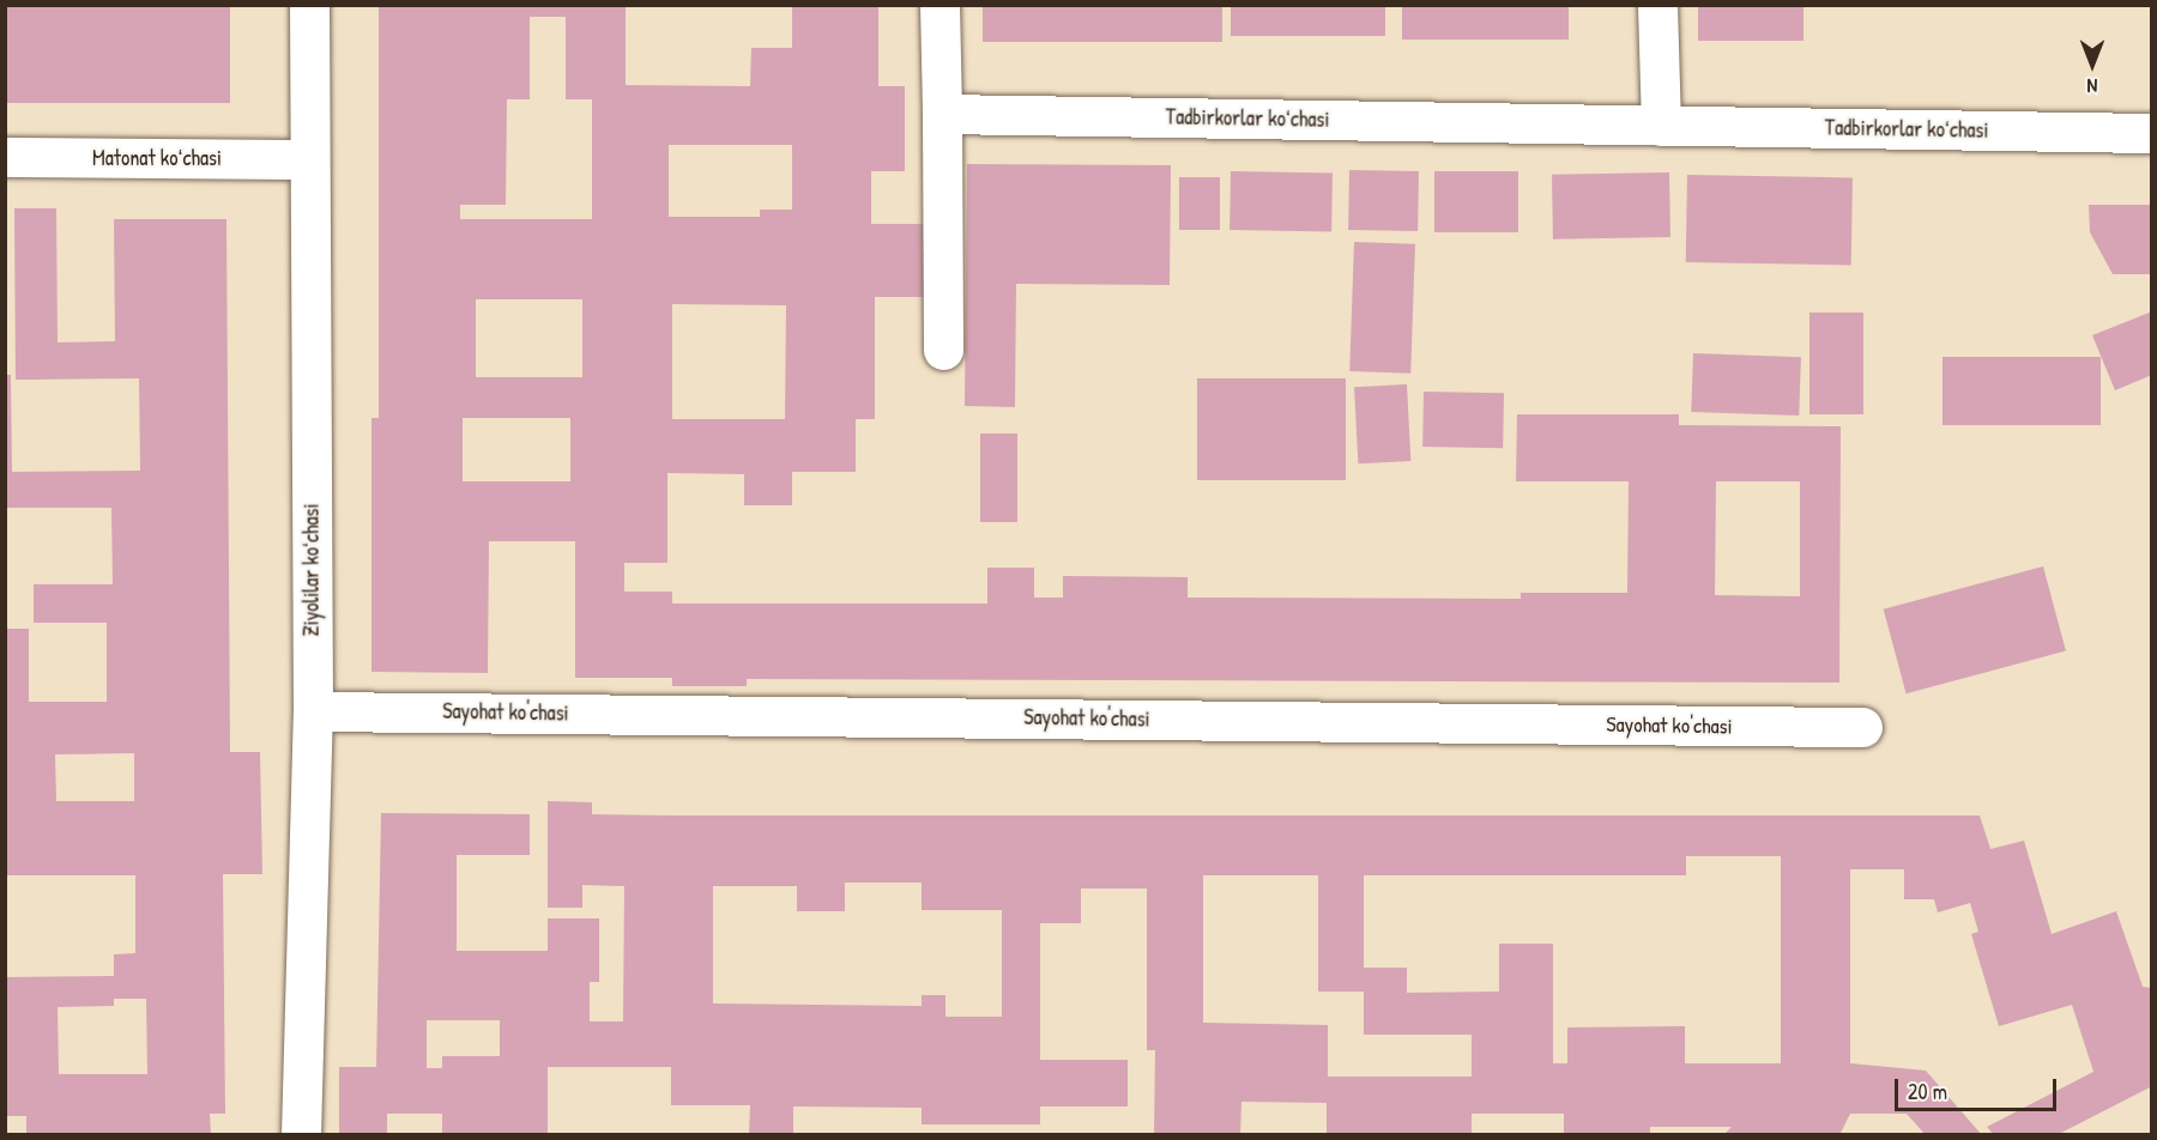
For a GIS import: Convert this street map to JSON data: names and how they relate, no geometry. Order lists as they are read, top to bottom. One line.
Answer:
{"streets":{"street":["Tadbirkorlar koʻchasi","Matonat koʻchasi","Ziyolilar koʻchasi","Sayohat ko'chasi"]},"crossings":[["Matonat koʻchasi","Ziyolilar koʻchasi"],["Ziyolilar koʻchasi","Sayohat ko'chasi"]],"scale_bar":"20 m","north":"bottom"}
